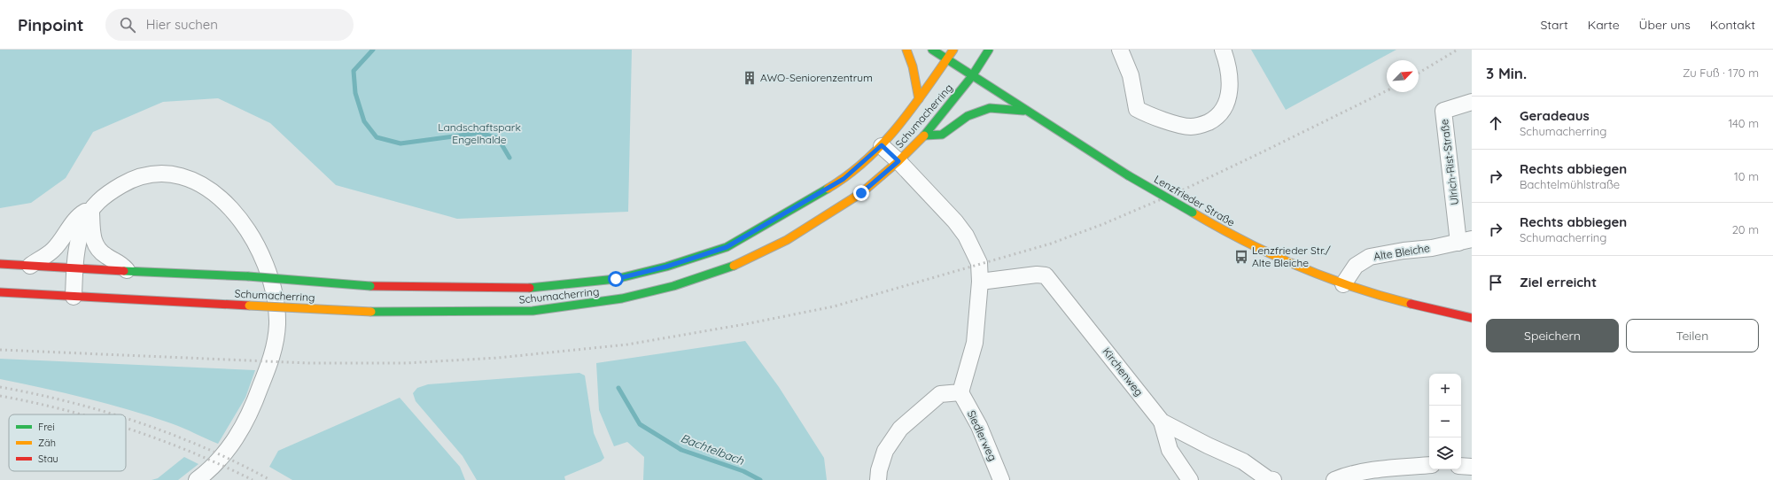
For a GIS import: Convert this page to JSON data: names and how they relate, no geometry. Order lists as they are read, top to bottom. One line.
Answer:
{"streets":{"main road":["Schumacherring","Lenzfrieder Straße"],"street":["Ulrich-Rist-Straße","Alte Bleiche","Kirchenweg","Siedlerweg"]},"crossings":[["Schumacherring","Lenzfrieder Straße"],["Ulrich-Rist-Straße","Alte Bleiche"],["Lenzfrieder Straße","Alte Bleiche"]],"water":["Bachtelbach"],"parks":["Landschaftspark Engelhalde"],"places":{"building":["AWO-Seniorenzentrum"],"bus stop":["Lenzfrieder Str./ Alte Bleiche"]},"legend":["Frei","Zäh","Stau"],"north":"top right","page":{"header":"Pinpoint","search":"Hier suchen","nav":["Start","Karte","Über uns","Kontakt"],"heading":["3 Min.","Zu Fuß · 170 m"],"list":[["Geradeaus","Schumacherring","140 m"],["Rechts abbiegen","Bachtelmühlstraße","10 m"],["Rechts abbiegen","Schumacherring","20 m"],"Ziel erreicht"],"buttons":["Speichern","Teilen"],"map_buttons":["+","−"]}}
